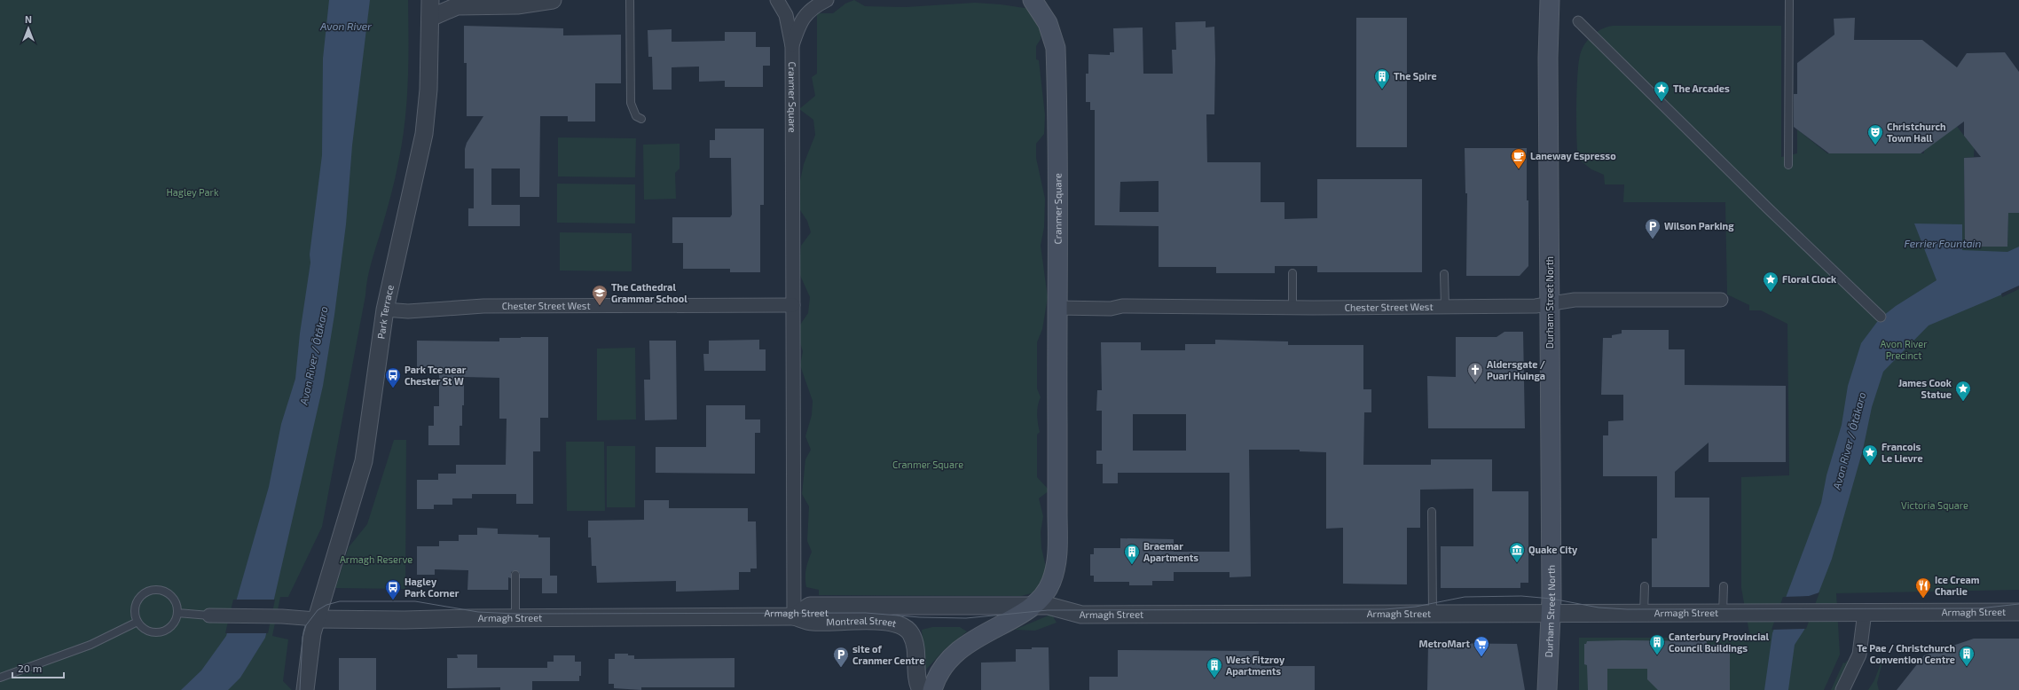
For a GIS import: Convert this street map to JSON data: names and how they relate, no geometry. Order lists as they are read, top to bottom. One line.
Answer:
{"streets":{"main road":["Cranmer Square","Durham Street North"],"street":["Chester Street West","Park Terrace","Armagh Street","Montreal Street"]},"crossings":[["Cranmer Square","Chester Street West"],["Cranmer Square","Armagh Street"],["Cranmer Square","Montreal Street"],["Durham Street North","Chester Street West"],["Durham Street North","Armagh Street"],["Chester Street West","Park Terrace"],["Park Terrace","Armagh Street"],["Armagh Street","Montreal Street"]],"water":["Avon River","Ferrier Fountain","Avon River / Ōtākaro"],"parks":["Hagley Park","Avon River Precinct","Cranmer Square","Victoria Square","Armagh Reserve"],"places":{"building":["The Spire","Braemar Apartments","Canterbury Provincial Council Buildings","Te Pae / Christchurch Convention Centre","West Fitzroy Apartments"],"place":["The Arcades","Floral Clock","James Cook Statue","Francois Le Lievre"],"theatre":["Christchurch Town Hall"],"cafe":["Laneway Espresso"],"parking":["Wilson Parking","site of Cranmer Centre"],"school or university":["The Cathedral Grammar School"],"church":["Aldersgate / Puari Huinga"],"bus stop":["Park Tce near Chester St W","Hagley Park Corner"],"museum":["Quake City"],"restaurant":["Ice Cream Charlie"],"supermarket":["MetroMart"]},"scale_bar":"20 m","north":"top"}
